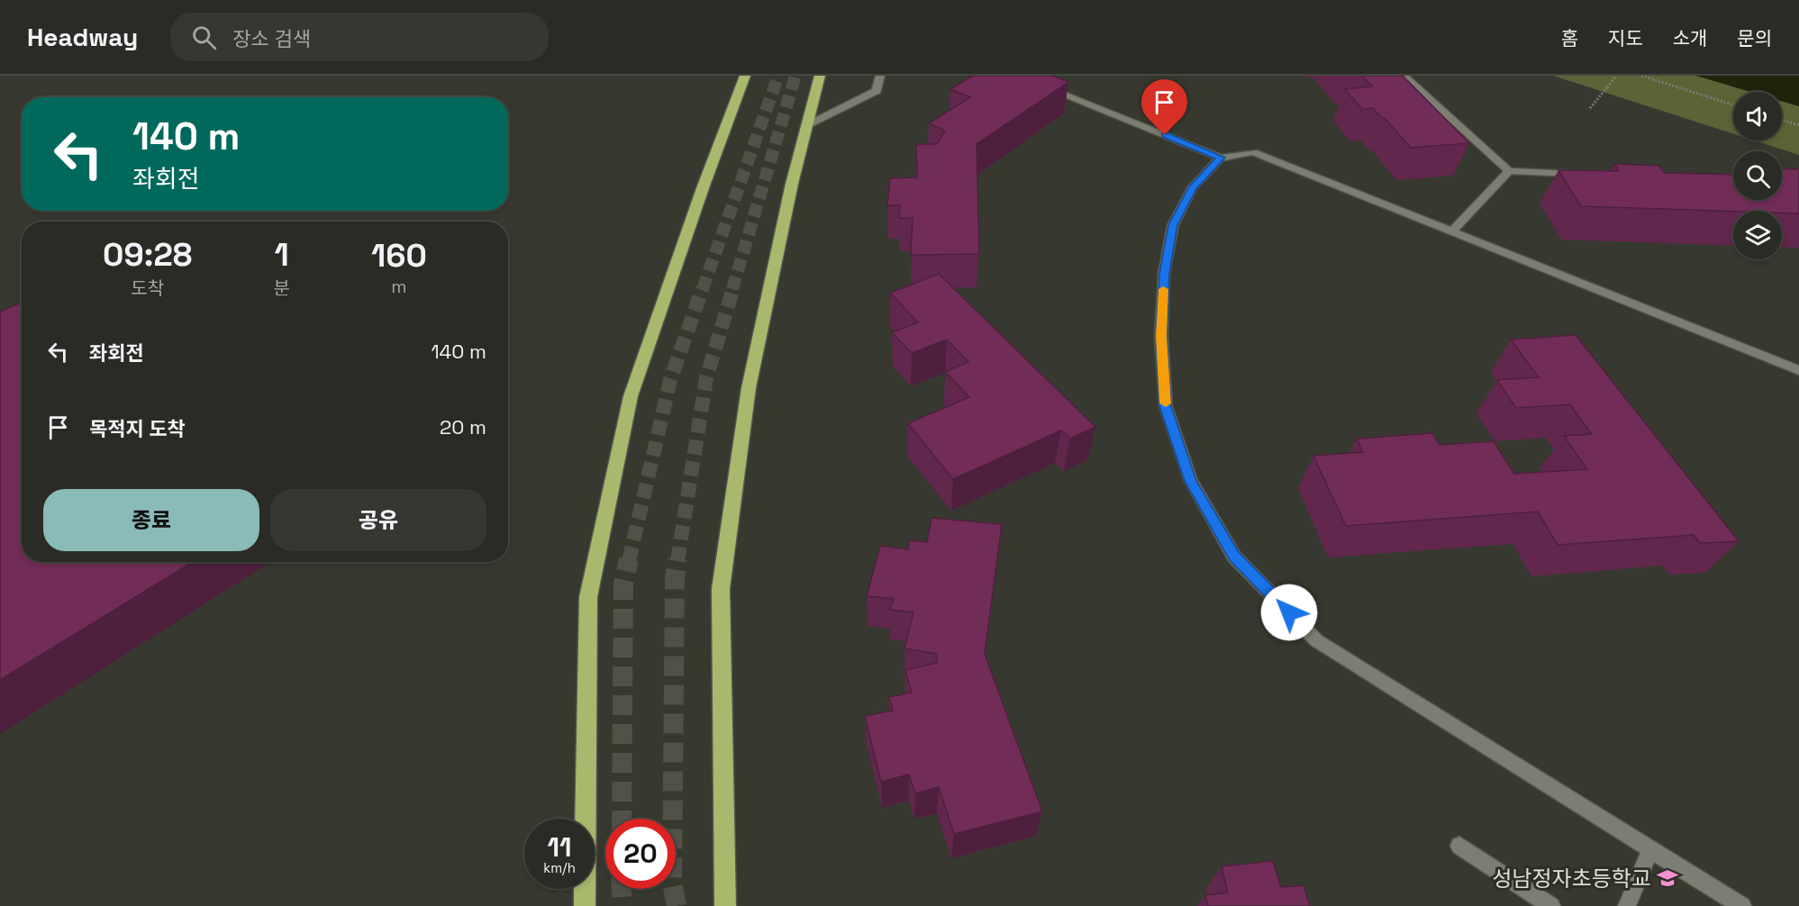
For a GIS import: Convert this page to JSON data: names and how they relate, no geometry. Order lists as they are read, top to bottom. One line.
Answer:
{"places":{"school or university":["성남정자초등학교"]},"page":{"header":"Headway","search":"장소 검색","nav":["홈","지도","소개","문의"],"turn":["140 m","좌회전"],"eta":["09:28","도착","1","분","160","m"],"list":[{"name":"좌회전","value":"140 m"},{"name":"목적지 도착","value":"20 m"}],"buttons":["종료","공유"],"speed":"11 km/h","limit":"20"}}
